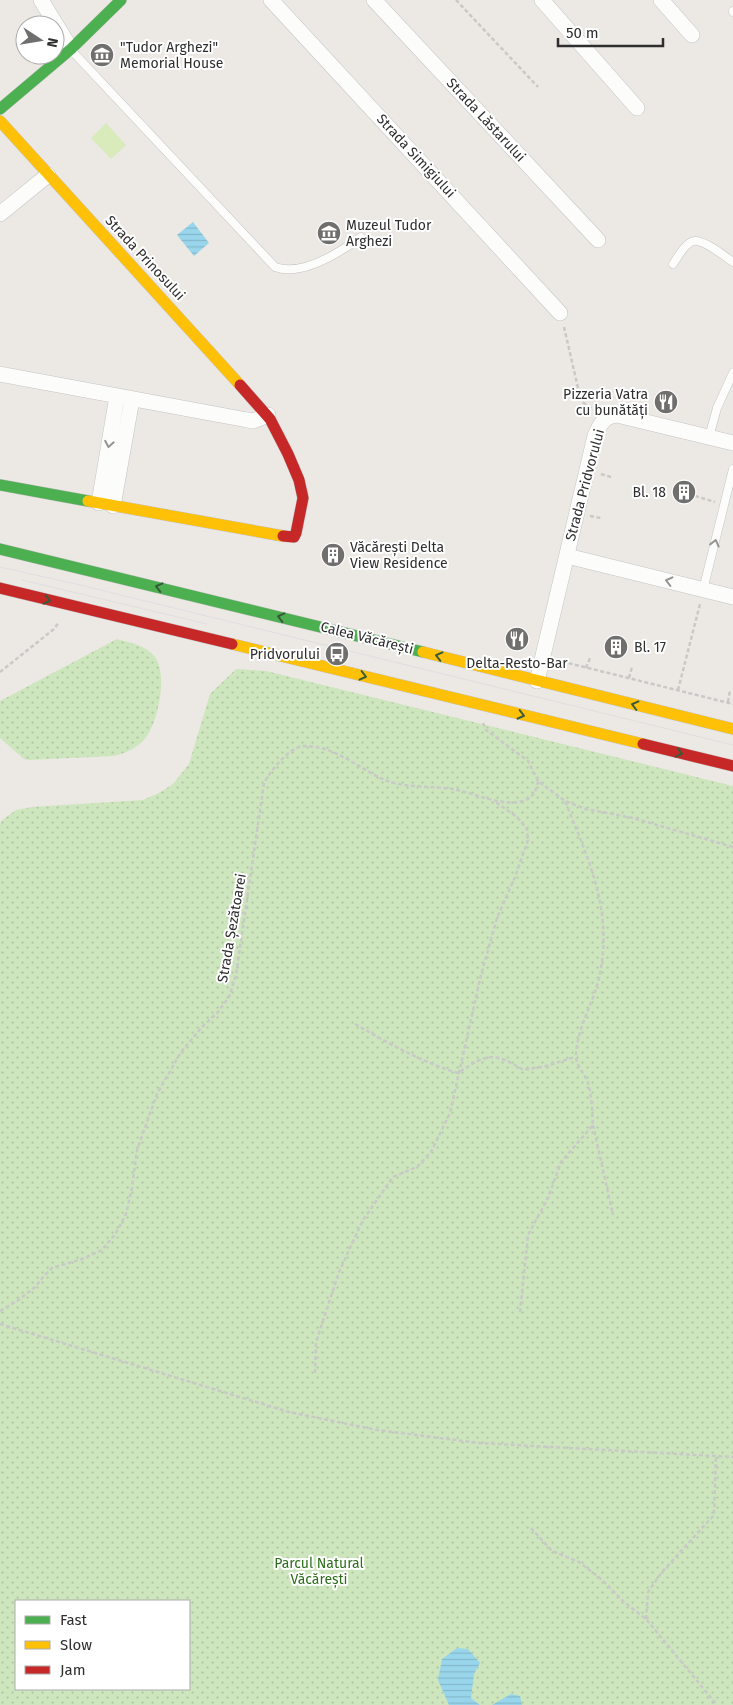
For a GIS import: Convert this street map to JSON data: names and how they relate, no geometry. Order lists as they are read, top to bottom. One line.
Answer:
{"streets":{"main road":["Strada Prinosului","Calea Văcărești"],"street":["Strada Lăstarului","Strada Simigiului","Strada Pridvorului"],"path":["Strada Șezătoarei"]},"crossings":[["Strada Pridvorului","Calea Văcărești"]],"parks":["Parcul Natural Văcărești"],"places":{"museum":["\"Tudor Arghezi\" Memorial House","Muzeul Tudor Arghezi"],"restaurant":["Pizzeria Vatra cu bunătăți","Delta-Resto-Bar"],"building":["Bl. 18","Văcărești Delta View Residence","Bl. 17"],"bus stop":["Pridvorului"]},"legend":["Fast","Slow","Jam"],"scale_bar":"50 m","north":"right"}
